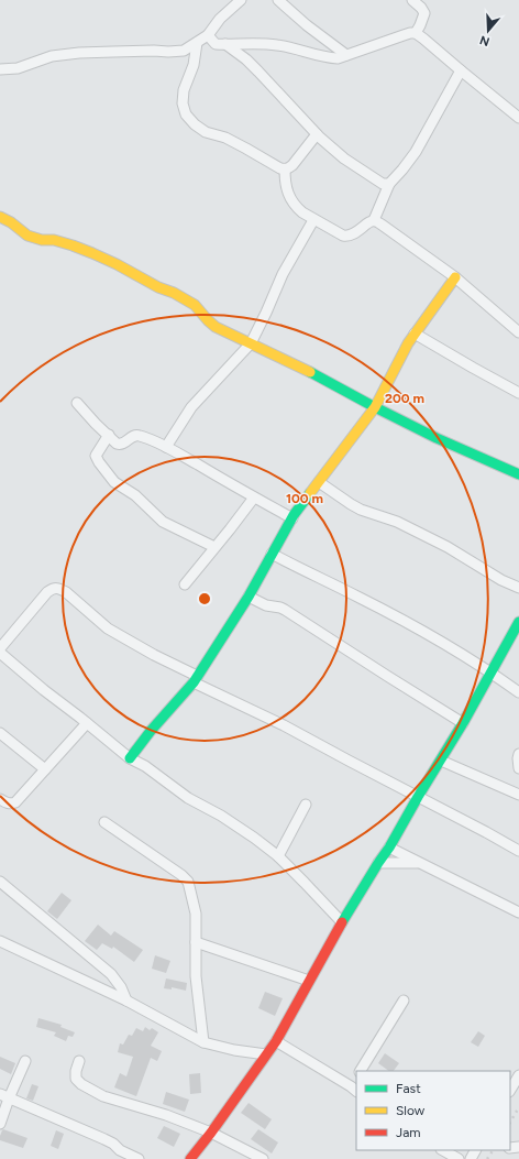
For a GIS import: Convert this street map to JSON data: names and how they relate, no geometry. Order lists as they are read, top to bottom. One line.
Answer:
{"legend":["Fast","Slow","Jam"],"north":"bottom","rings":["200 m","100 m"]}
